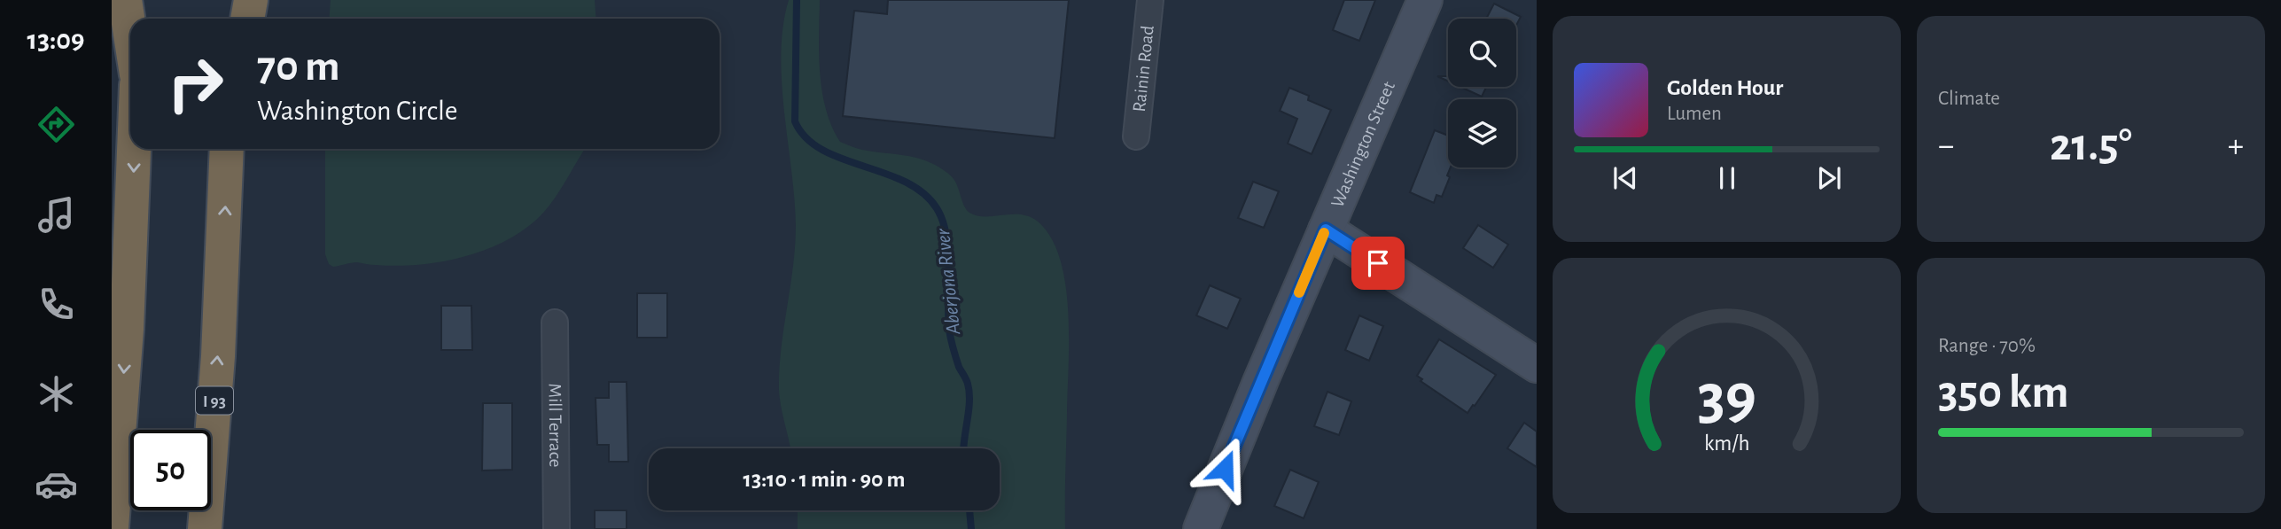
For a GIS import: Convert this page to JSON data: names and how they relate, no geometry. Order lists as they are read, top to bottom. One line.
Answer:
{"streets":{"highway":["I 93"],"main road":["Washington Street"],"street":["Rainin Road","Mill Terrace"]},"water":["Aberjona River"],"page":{"tabs":"13:09","tile":["Climate",["Range · 70%","350 km"]],"turn":["70 m","Washington Circle"],"song":["Golden Hour","Lumen"],"heat":["−","21.5°","+"],"limit":"50","trip":"13:10 · 1 min · 90 m","gauge":["39","km/h"]}}
